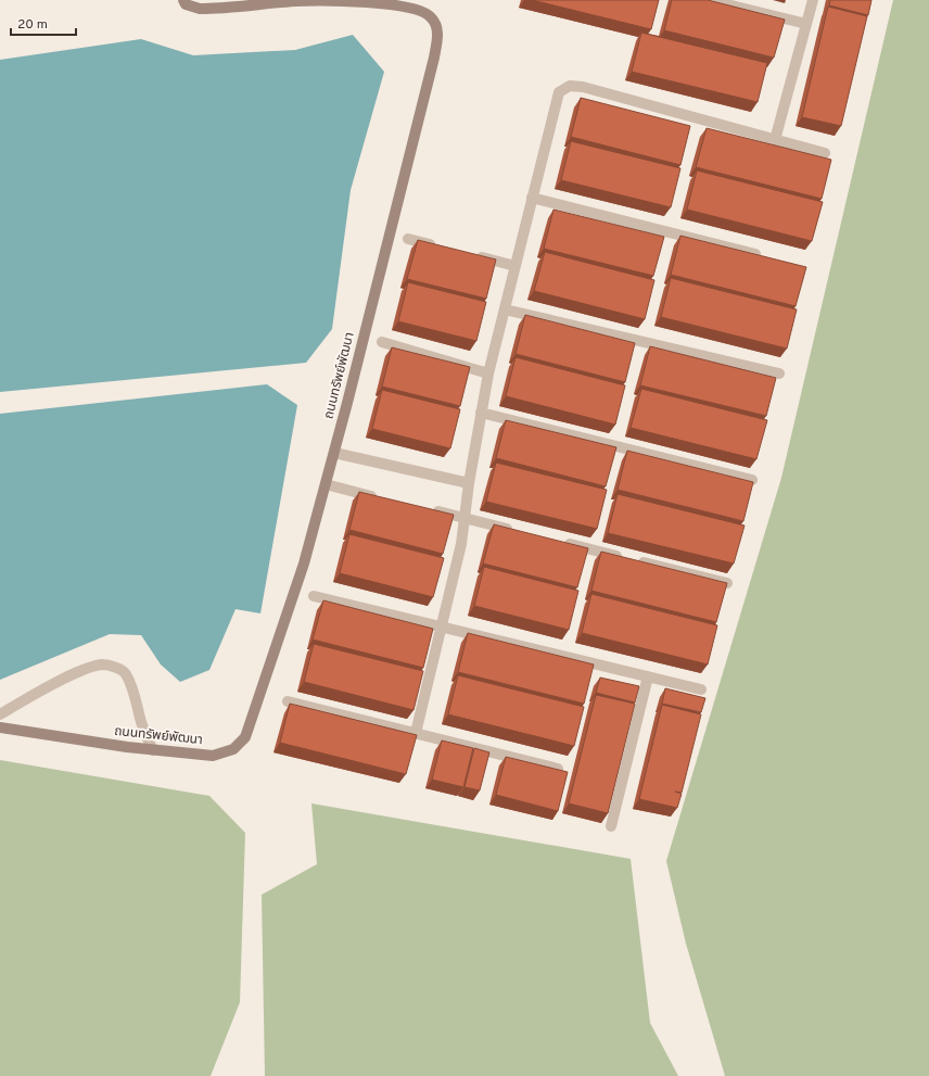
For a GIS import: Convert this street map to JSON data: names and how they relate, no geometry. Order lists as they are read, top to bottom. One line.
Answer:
{"streets":{"street":["ถนนทรัพย์พัฒนา"]},"scale_bar":"20 m"}
